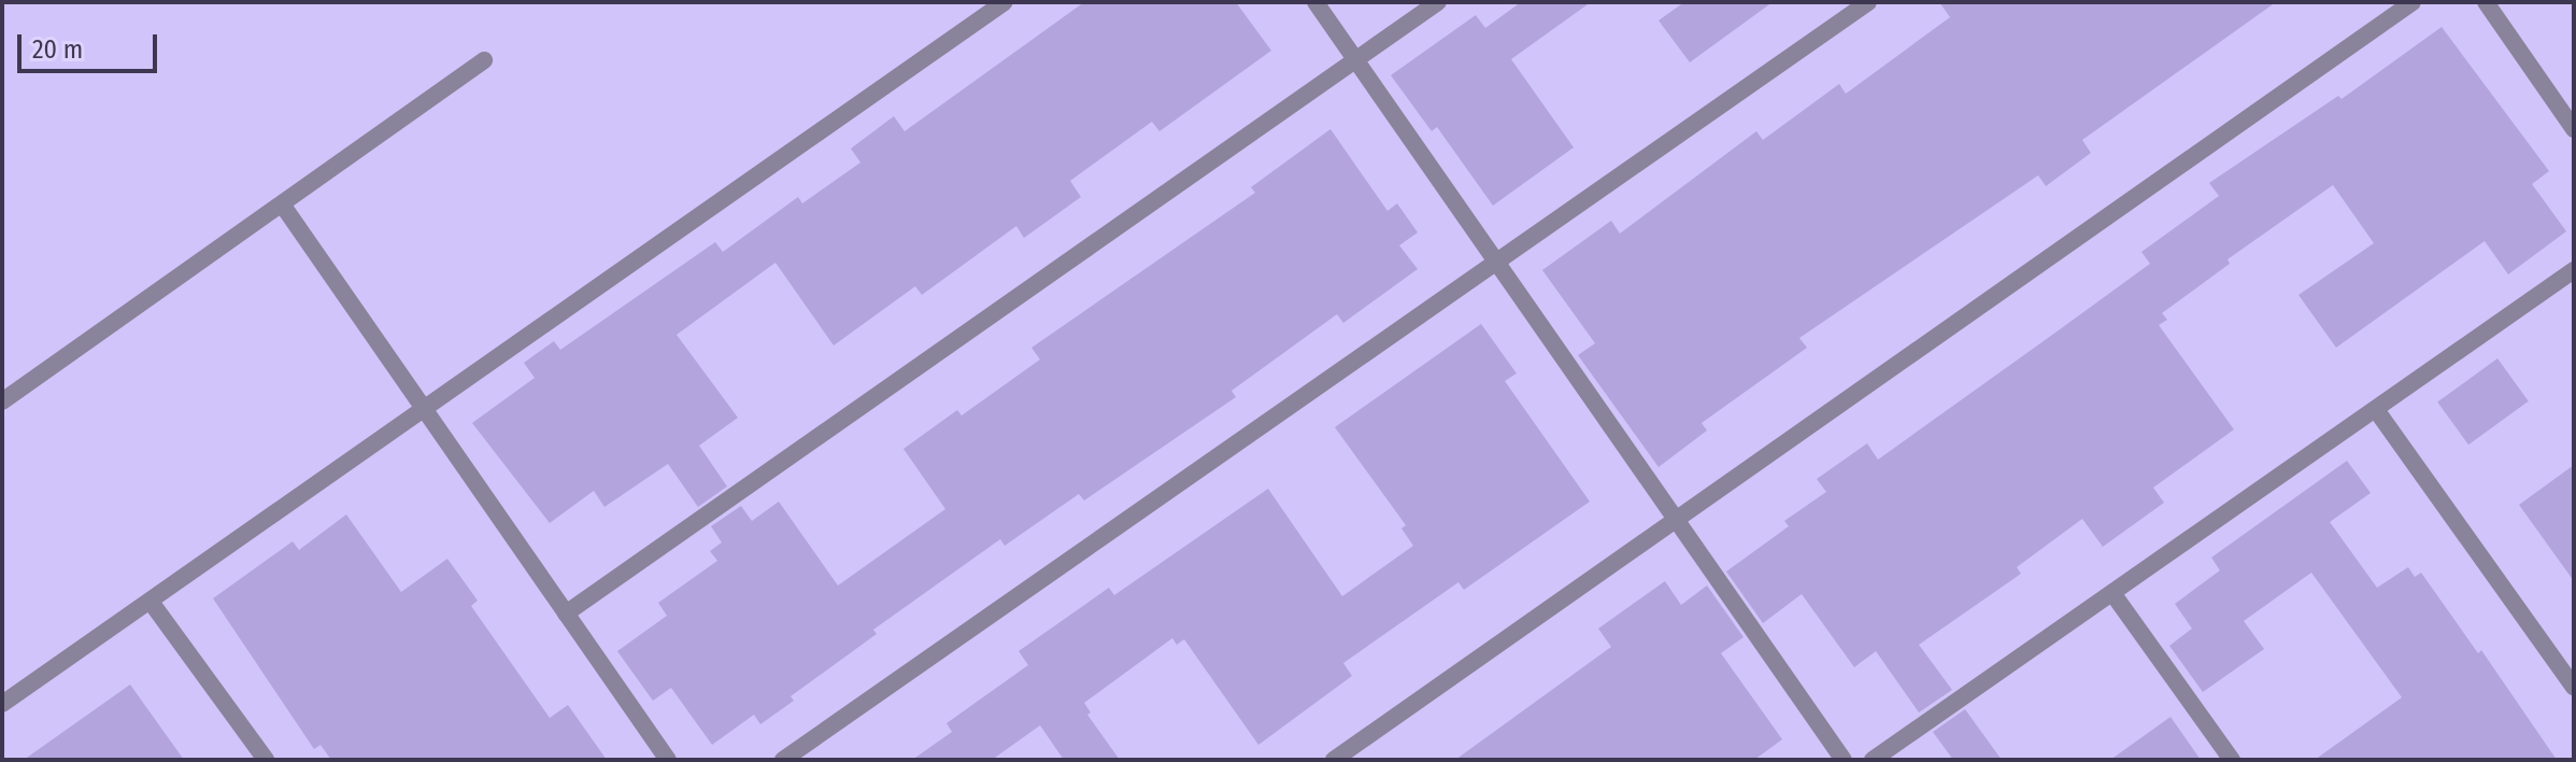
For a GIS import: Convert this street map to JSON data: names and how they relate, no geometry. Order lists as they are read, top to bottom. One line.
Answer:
{"scale_bar":"20 m"}
